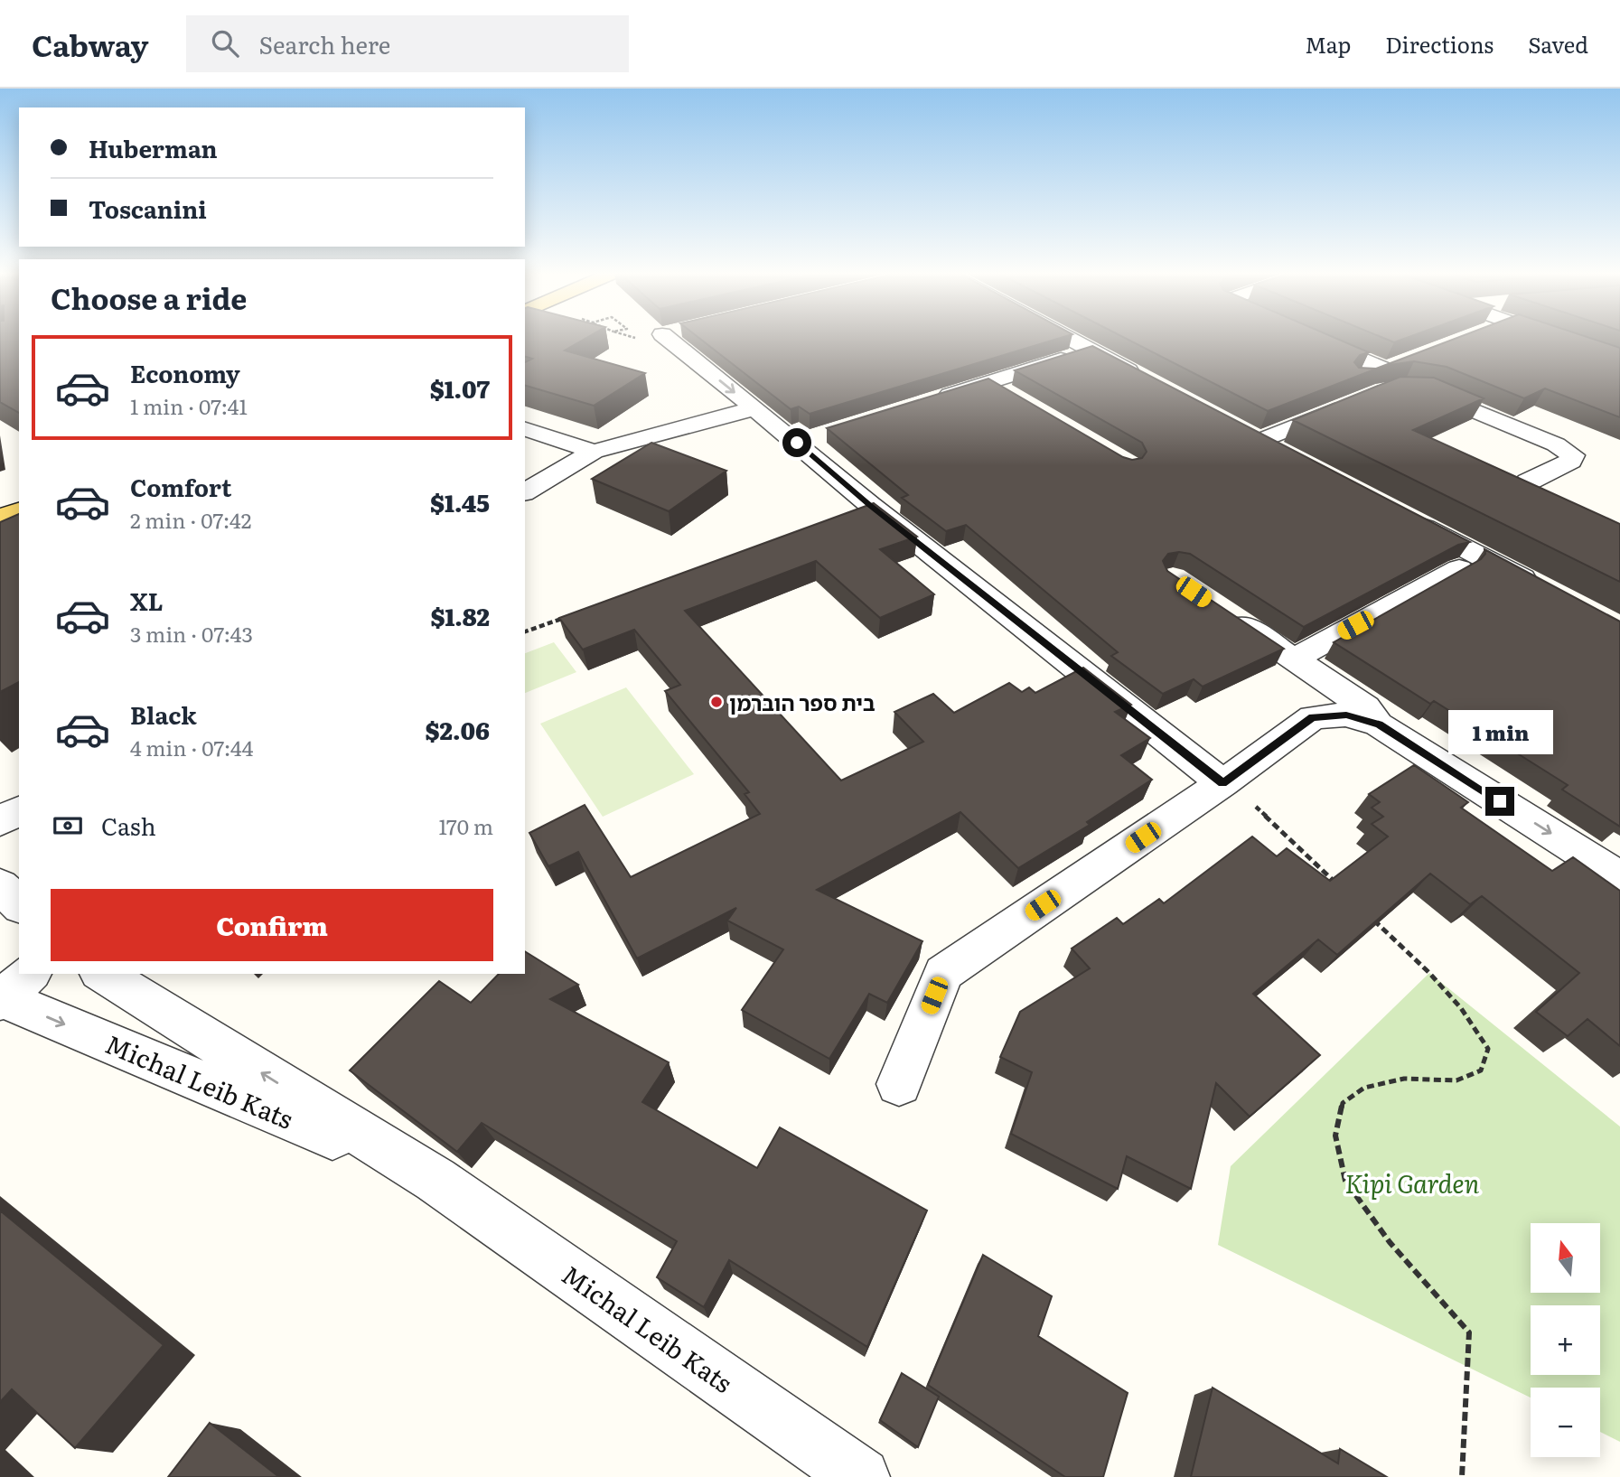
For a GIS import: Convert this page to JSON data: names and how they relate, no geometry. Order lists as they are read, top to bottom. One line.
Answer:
{"streets":{"street":["Michal Leib Kats"]},"parks":["Kipi Garden"],"places":["בית ספר הוברמן"],"north":"top","page":{"header":"Cabway","search":"Search here","nav":["Map","Directions","Saved"],"banner":["Huberman","Toscanini"],"heading":"Choose a ride","list":[{"name":"Economy","note":"1 min · 07:41","value":"$1.07"},{"name":"Comfort","note":"2 min · 07:42","value":"$1.45"},{"name":"XL","note":"3 min · 07:43","value":"$1.82"},{"name":"Black","note":"4 min · 07:44","value":"$2.06"}],"bubble":"1 min","pay":["Cash","170 m"],"buttons":"Confirm","map_buttons":["+","−"]}}
